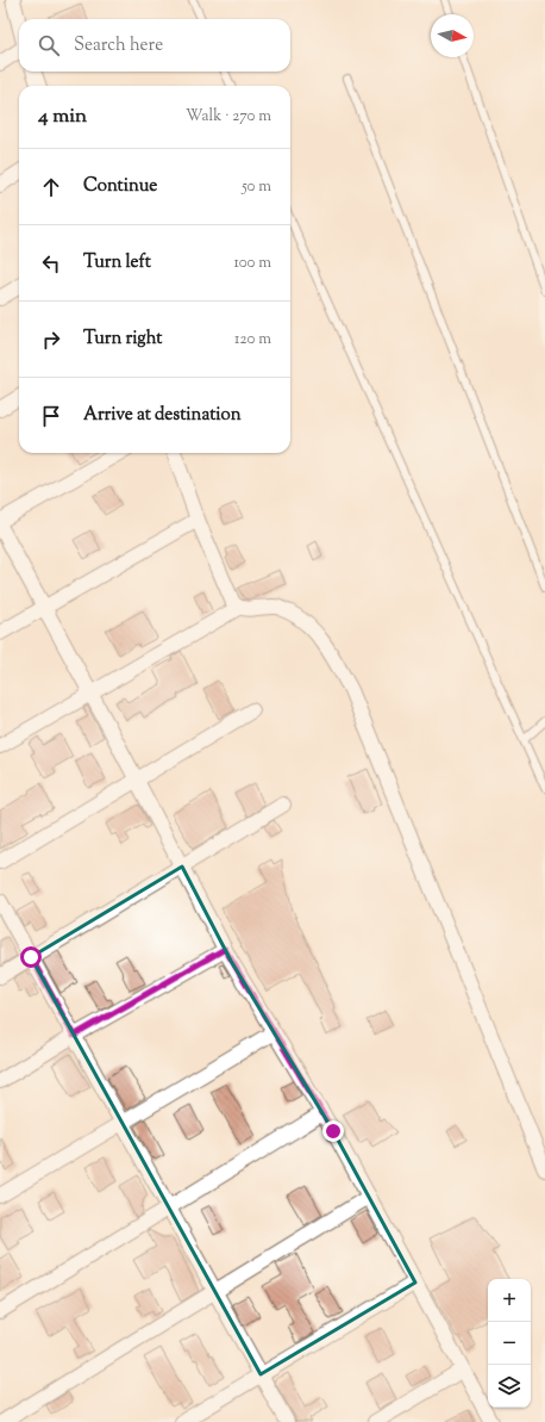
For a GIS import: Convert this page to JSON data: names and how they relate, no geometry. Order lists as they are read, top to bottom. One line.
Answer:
{"north":"right","page":{"search":"Search here","heading":["4 min","Walk · 270 m"],"list":[["Continue","50 m"],["Turn left","100 m"],["Turn right","120 m"],"Arrive at destination"],"map_buttons":["+","−"]}}
